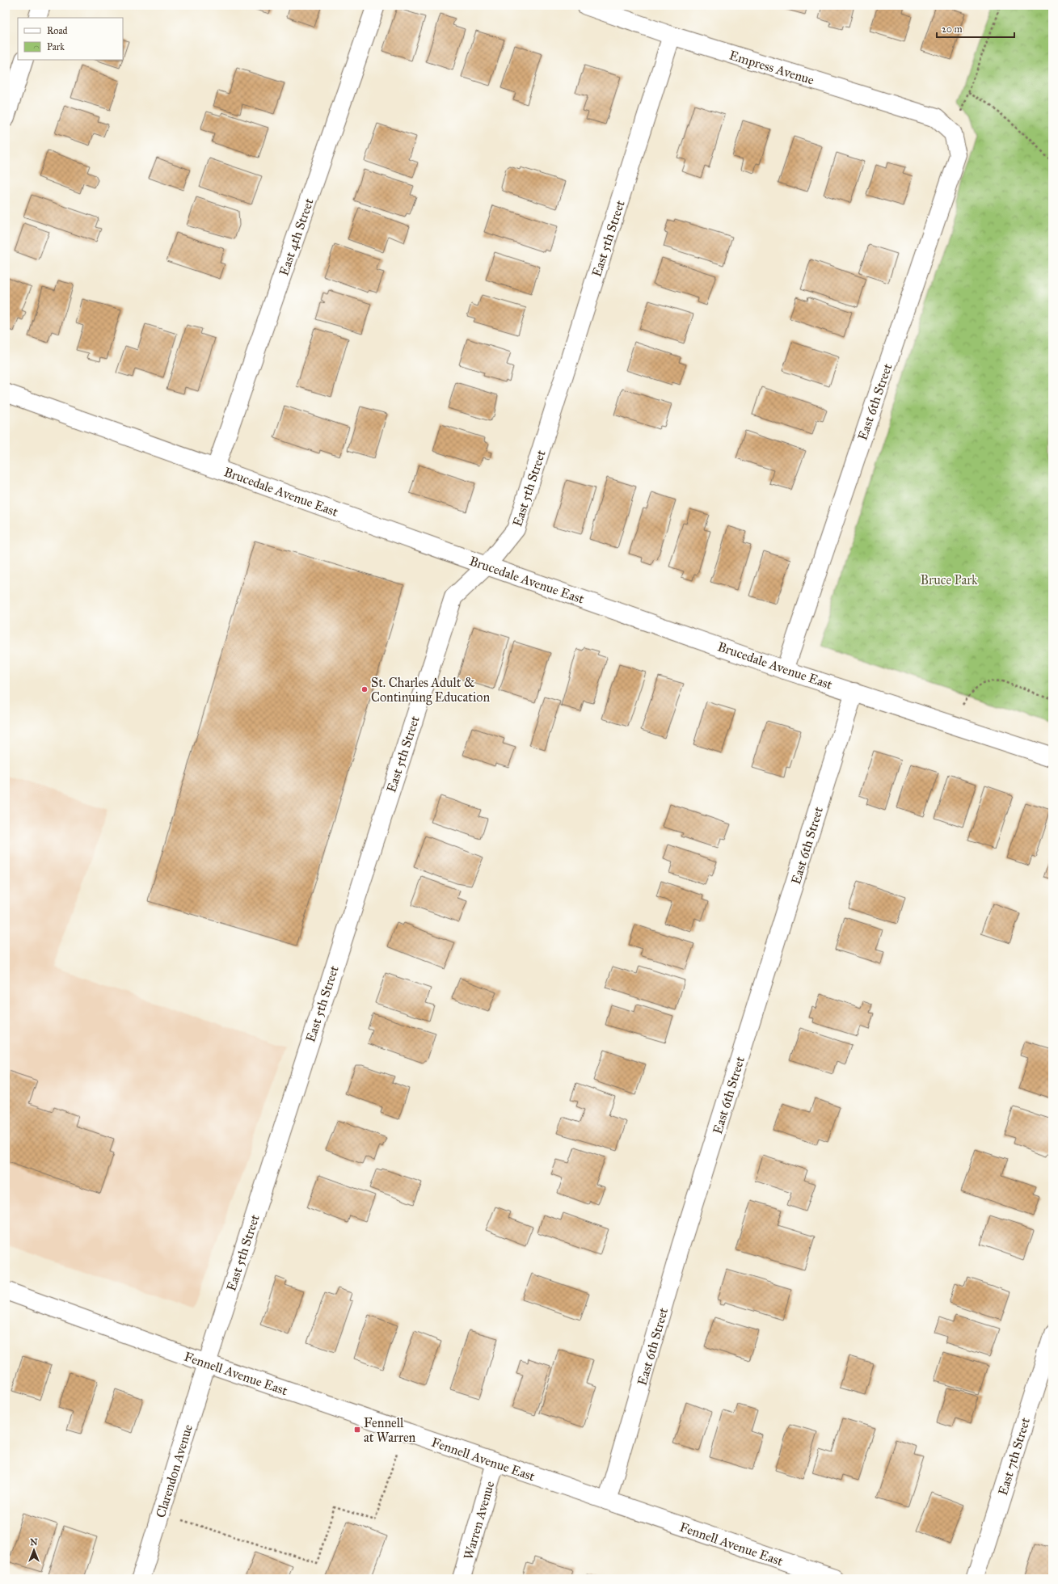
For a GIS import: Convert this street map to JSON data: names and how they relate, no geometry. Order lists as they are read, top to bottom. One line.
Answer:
{"streets":{"street":["Empress Avenue","East 4th Street","East 5th Street","East 6th Street","Brucedale Avenue East","Fennell Avenue East","East 7th Street","Clarendon Avenue","Warren Avenue"]},"crossings":[["Empress Avenue","East 5th Street"],["Empress Avenue","East 6th Street"],["East 4th Street","Brucedale Avenue East"],["East 5th Street","Brucedale Avenue East"],["East 5th Street","Fennell Avenue East"],["East 5th Street","Clarendon Avenue"],["East 6th Street","Brucedale Avenue East"],["East 6th Street","Fennell Avenue East"],["Fennell Avenue East","Clarendon Avenue"],["Fennell Avenue East","Warren Avenue"]],"parks":["Bruce Park"],"places":{"other":["St. Charles Adult & Continuing Education"],"transit":["Fennell at Warren"]},"legend":["Road","Park"],"scale_bar":"20 m","north":"top"}
